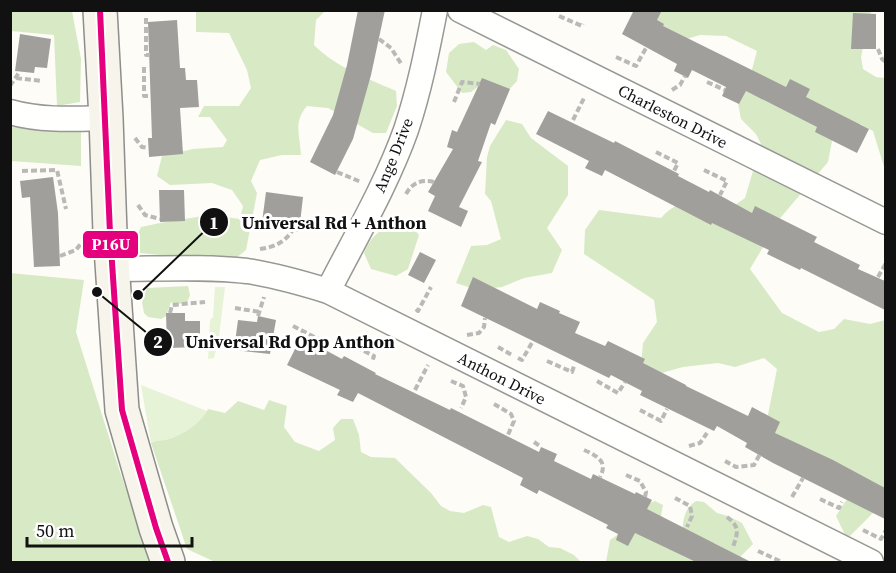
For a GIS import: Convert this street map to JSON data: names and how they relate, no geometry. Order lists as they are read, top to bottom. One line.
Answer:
{"streets":{"street":["Charleston Drive","Ange Drive","Anthon Drive"]},"crossings":[["Ange Drive","Anthon Drive"]],"places":["Universal Rd Opp Anthon","Universal Rd + Anthon"],"lines":["transit line P16U"],"scale_bar":"50 m"}
